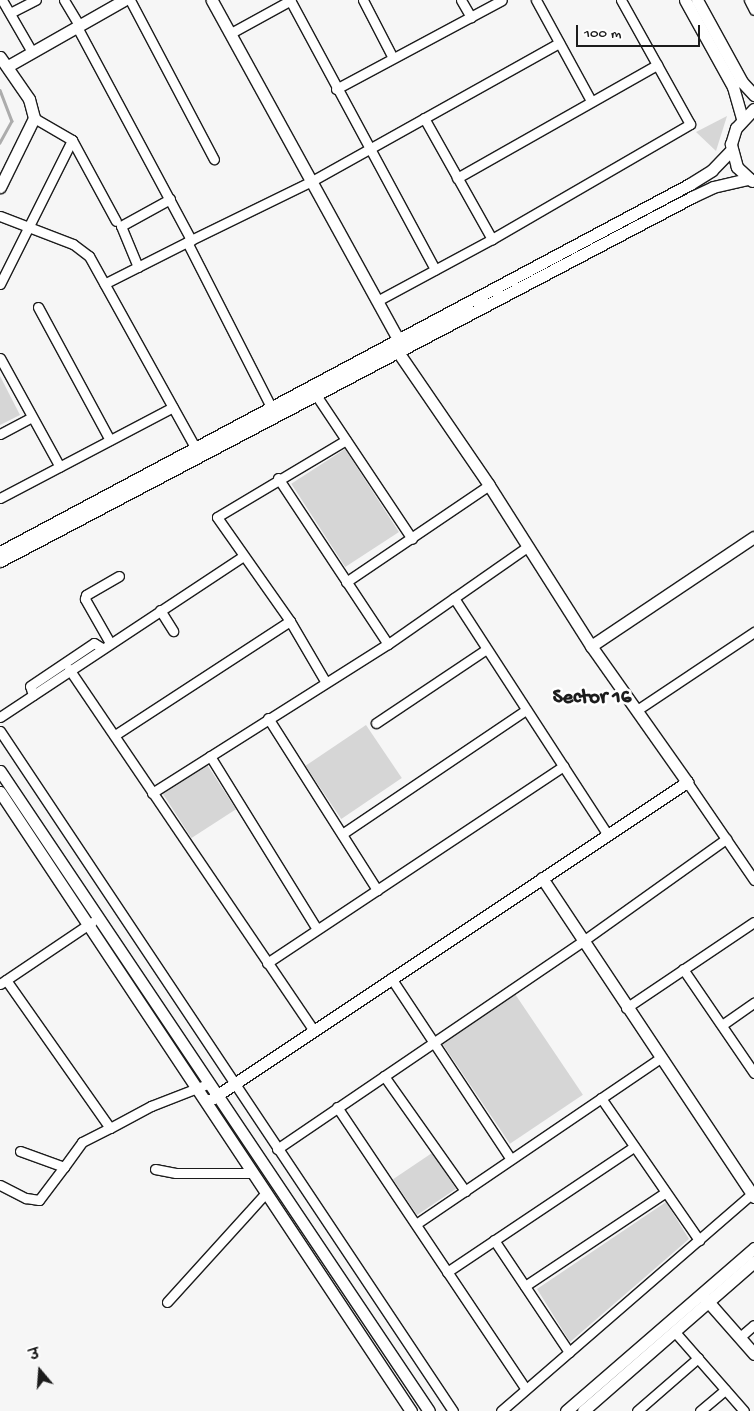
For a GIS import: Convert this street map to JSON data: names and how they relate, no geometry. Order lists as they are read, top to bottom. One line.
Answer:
{"districts":["Sector 16"],"scale_bar":"100 m","north":"top"}
